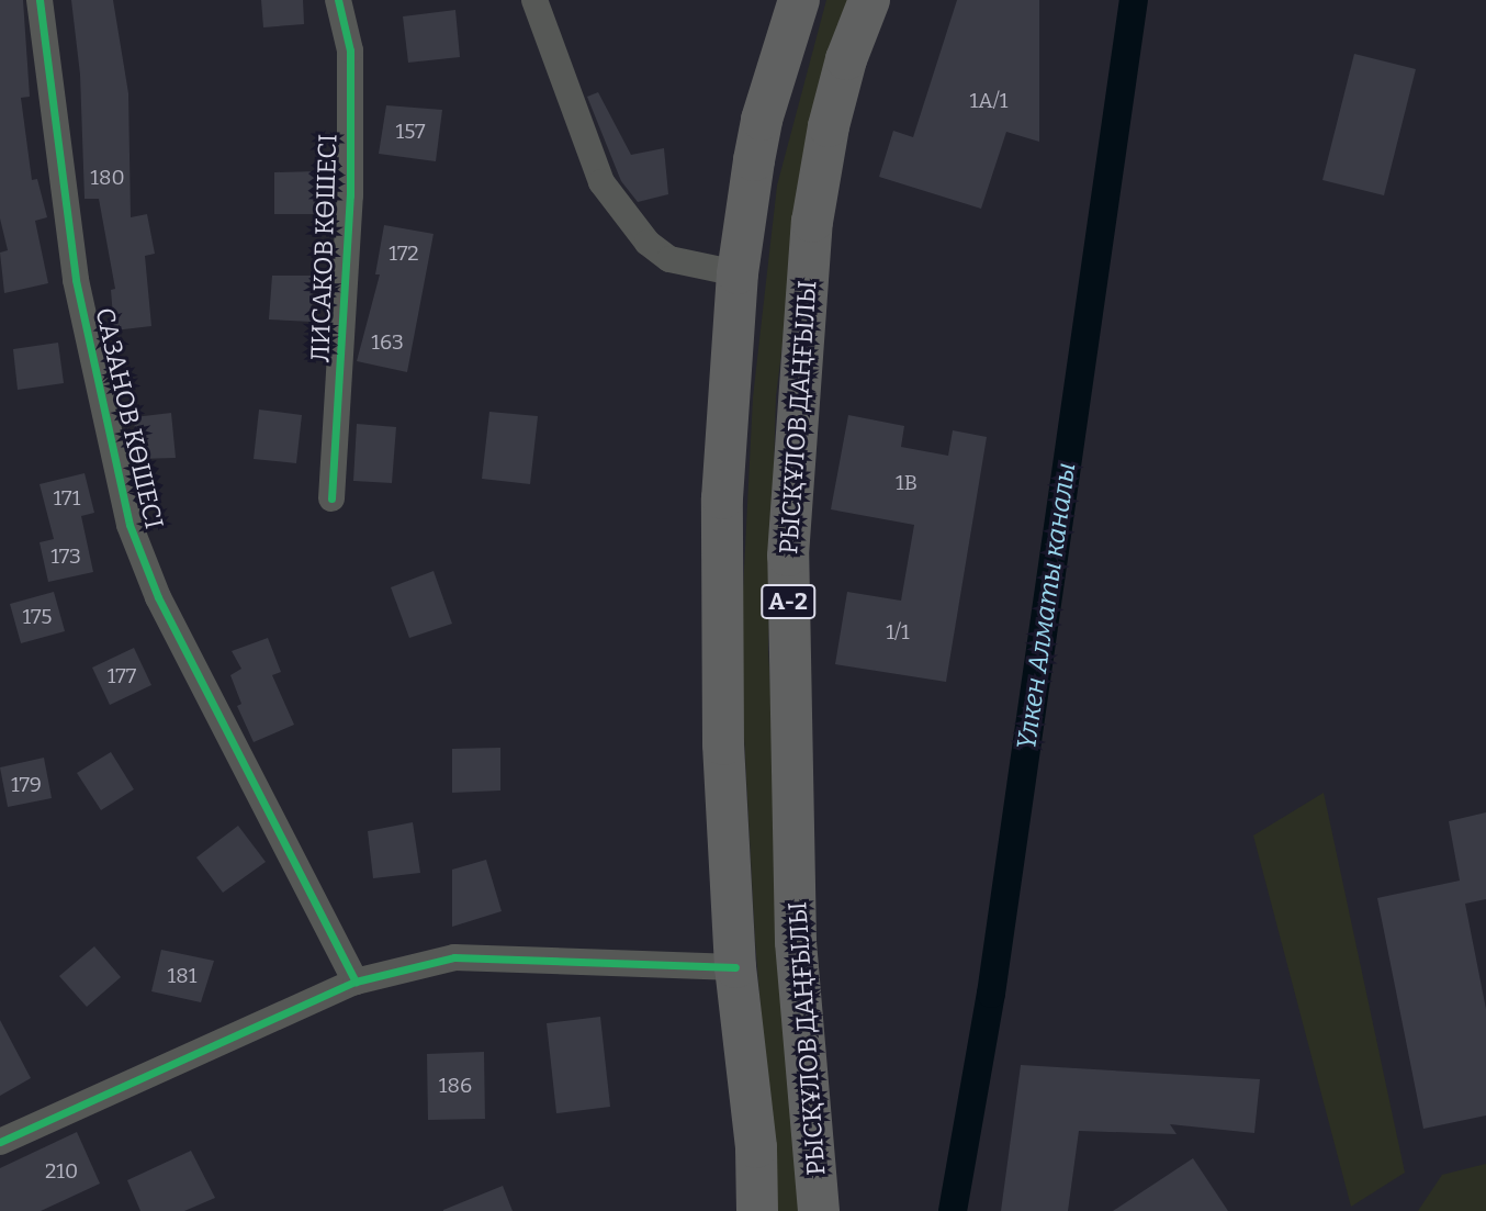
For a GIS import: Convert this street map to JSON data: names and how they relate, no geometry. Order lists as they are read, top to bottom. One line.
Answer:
{"streets":{"main road":["РЫСҚҰЛОВ ДАҢҒЫЛЫ","A-2"],"street":["ЛИСАКОВ КӨШЕСІ","САЗАНОВ КӨШЕСІ"]},"water":["Үлкен Алматы каналы"],"house_numbers":["1А/1","157","180","172","163","1В","171","173","175","1/1","177","179","181","186","210"]}
